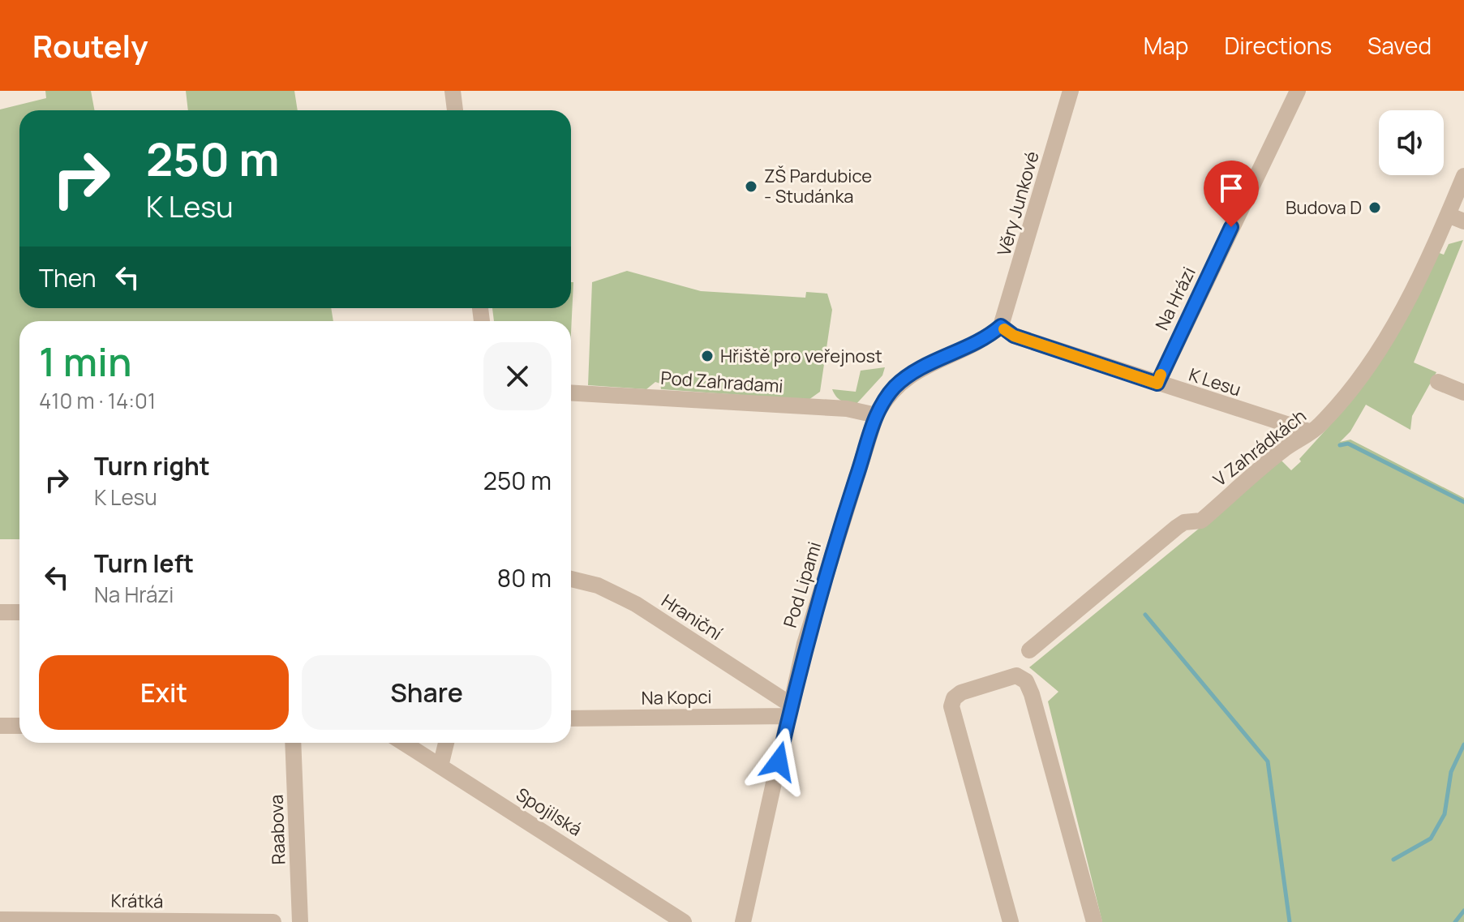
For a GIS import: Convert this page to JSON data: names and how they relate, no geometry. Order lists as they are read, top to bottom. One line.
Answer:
{"streets":{"street":["Věry Junkové","Na Hrázi","Pod Zahradami","K Lesu","V Zahrádkách","Pod Lipami","Hraniční","Na Kopci","Spojilská","Raabova","Krátká"]},"crossings":[["Věry Junkové","K Lesu"],["Věry Junkové","Pod Lipami"],["Na Hrázi","K Lesu"],["Pod Zahradami","Pod Lipami"],["K Lesu","V Zahrádkách"],["K Lesu","Pod Lipami"],["Pod Lipami","Hraniční"],["Pod Lipami","Na Kopci"],["Hraniční","Na Kopci"]],"places":["ZŠ Pardubice - Studánka","Budova D","Hřiště pro veřejnost"],"page":{"header":"Routely","nav":["Map","Directions","Saved"],"turn":["250 m","K Lesu"],"then":"Then","heading":["1 min","410 m · 14:01"],"list":[{"name":"Turn right","note":"K Lesu","value":"250 m"},{"name":"Turn left","note":"Na Hrázi","value":"80 m"}],"buttons":["Exit","Share"]}}
